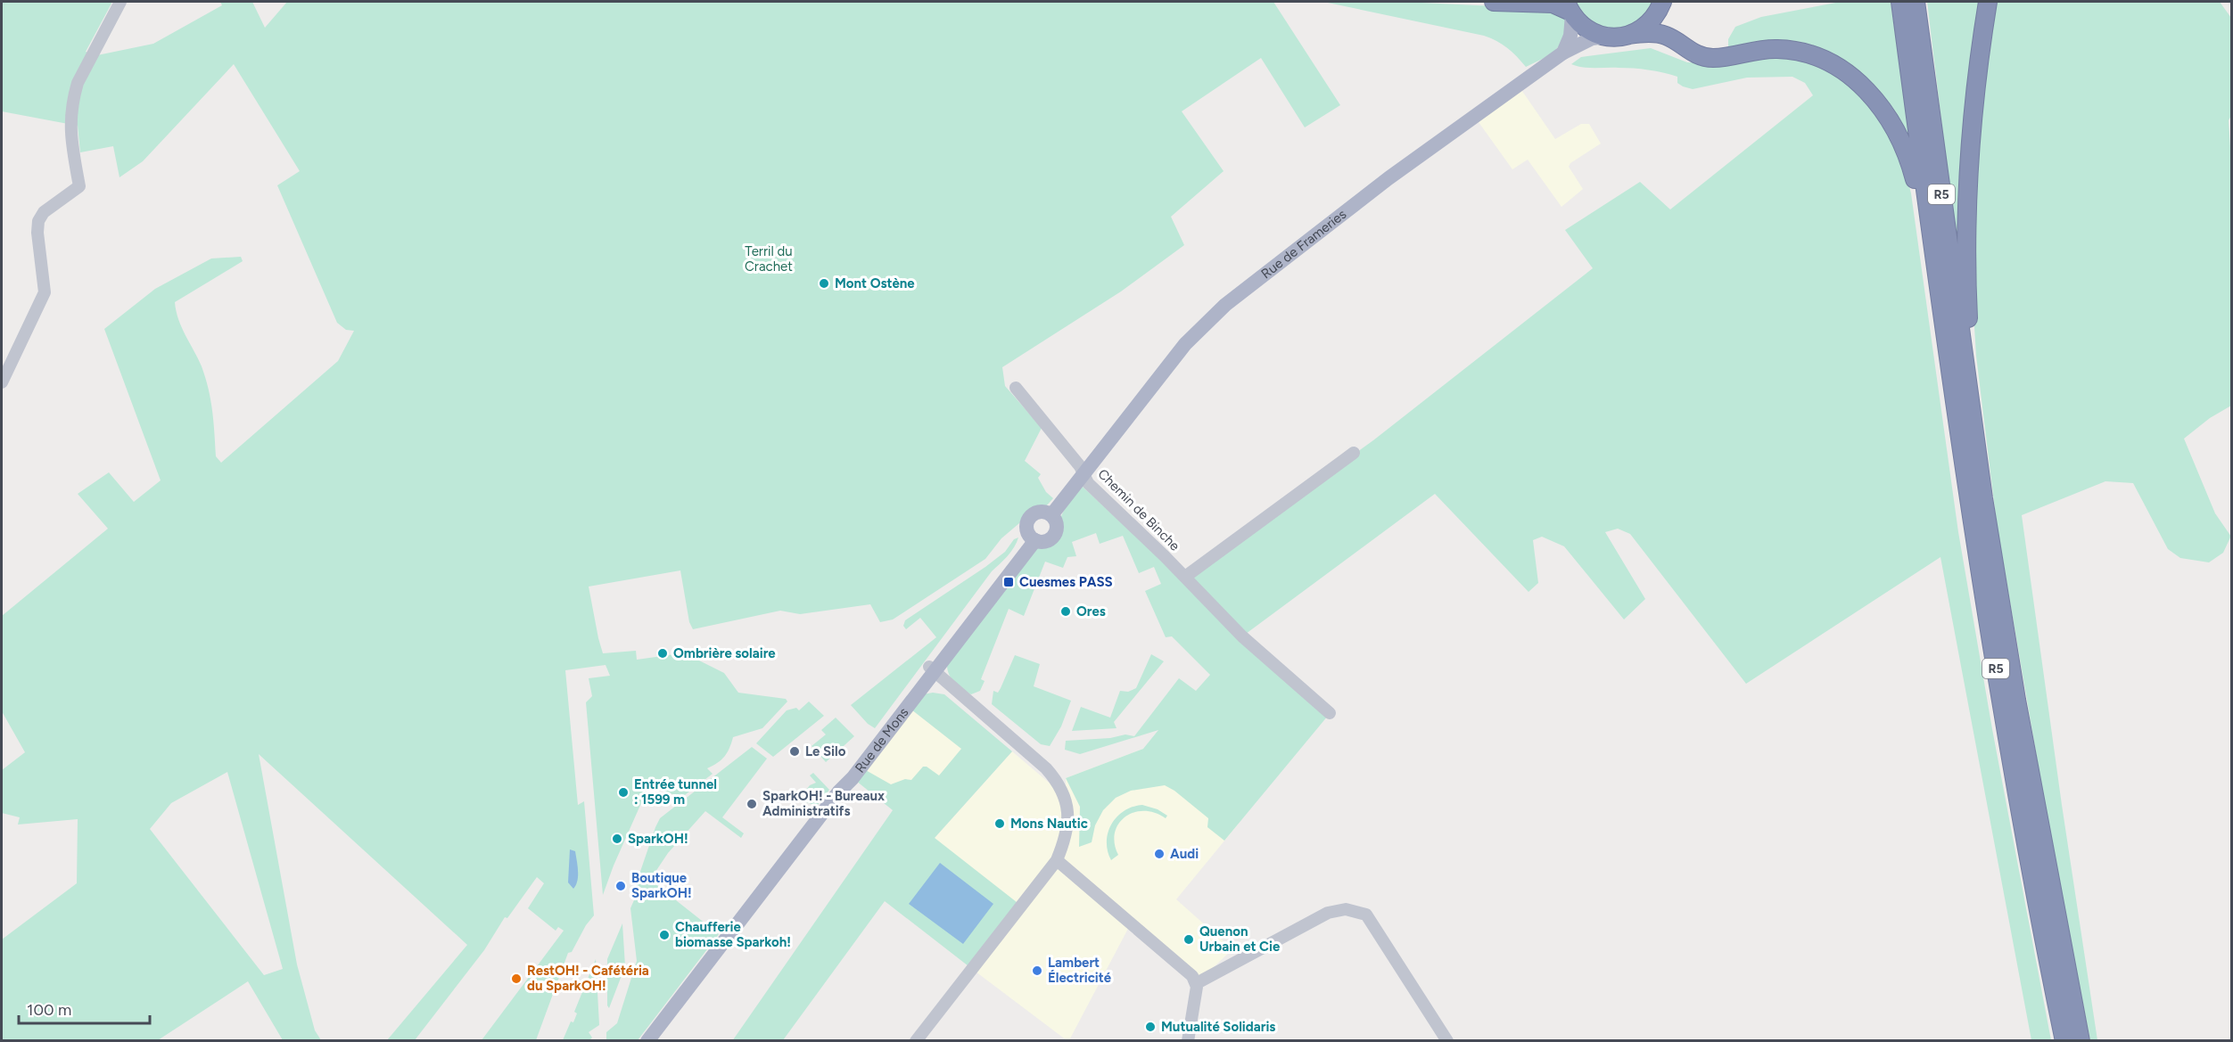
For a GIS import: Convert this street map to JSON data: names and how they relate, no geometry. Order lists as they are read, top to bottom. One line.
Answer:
{"streets":{"highway":["R5"],"main road":["Rue de Frameries","Rue de Mons"],"street":["Chemin de Binche"]},"crossings":[["Rue de Frameries","Chemin de Binche"]],"parks":["Terril du Crachet"],"places":{"other":["Mont Ostène","Ores","Ombrière solaire","Le Silo","Entrée tunnel : 1599 m","SparkOH! - Bureaux Administratifs","Mons Nautic","SparkOH!","Audi","Boutique SparkOH!","Chaufferie biomasse Sparkoh!","Quenon Urbain et Cie","Lambert Électricité","RestOH! - Cafétéria du SparkOH!","Mutualité Solidaris"],"transit":["Cuesmes PASS"]},"scale_bar":"100 m"}
